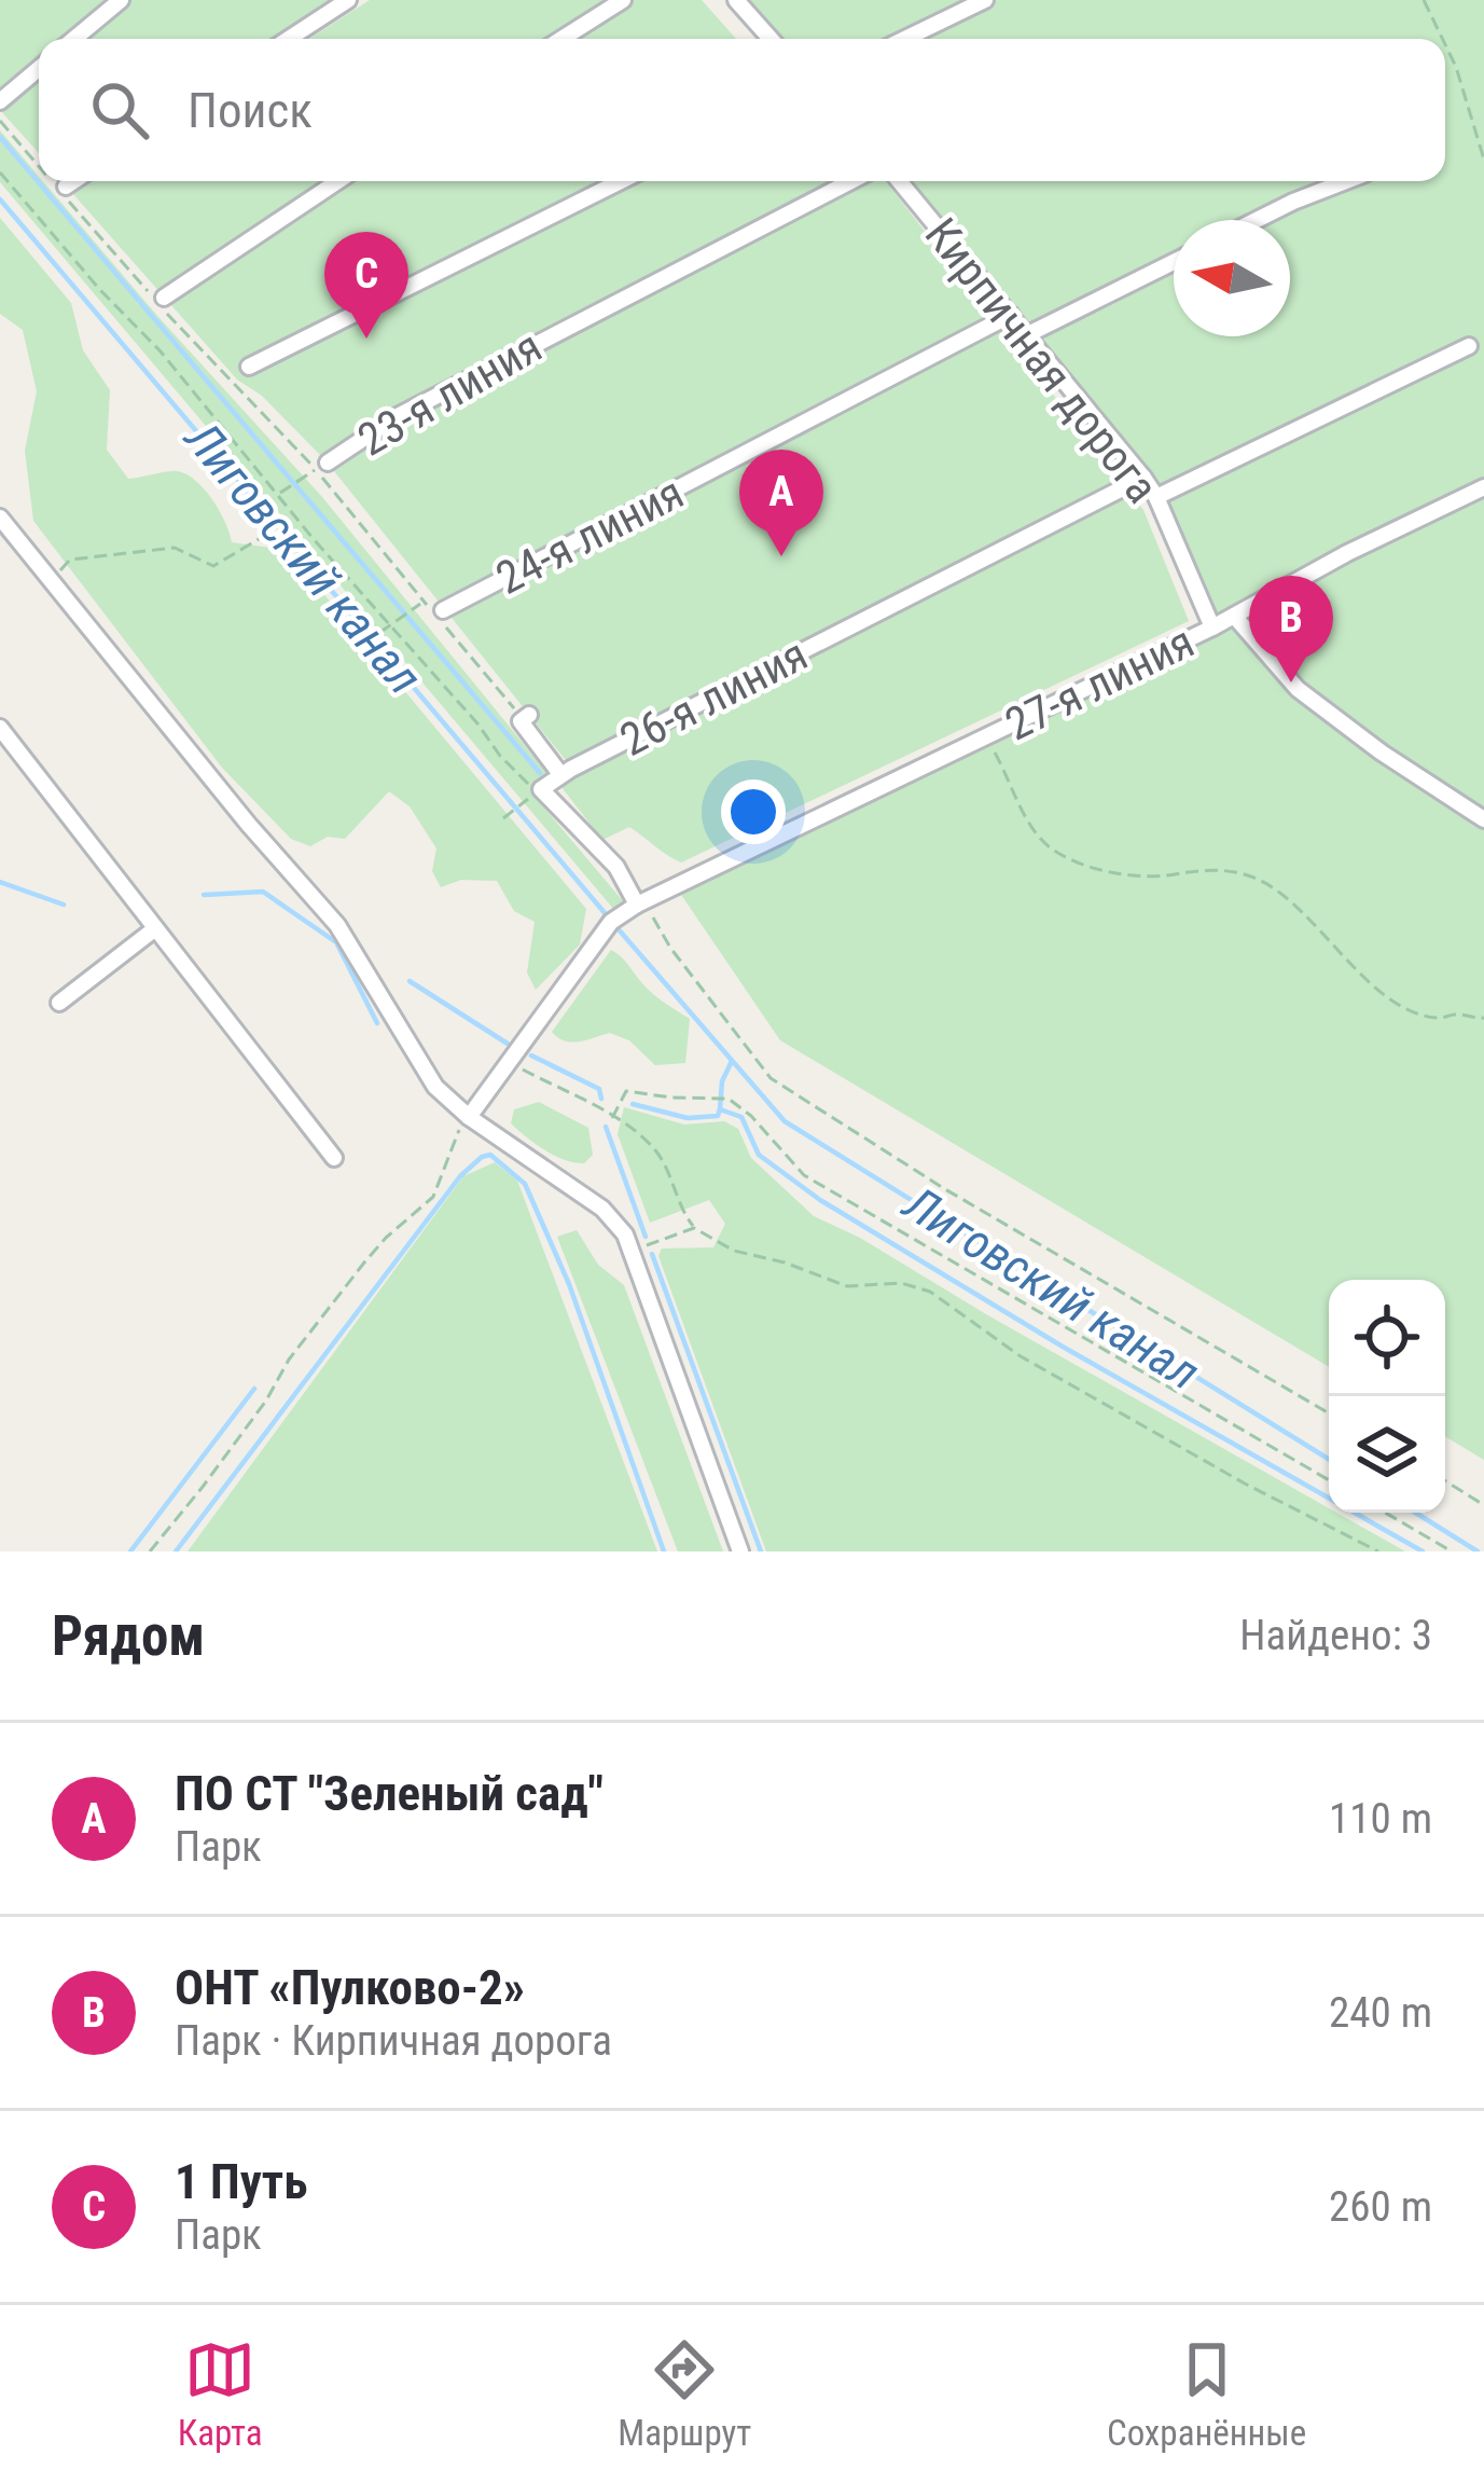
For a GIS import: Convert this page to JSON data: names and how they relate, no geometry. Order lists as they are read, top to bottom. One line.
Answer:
{"streets":{"street":["Кирпичная дорога","23-я линия","24-я линия","27-я линия","26-я линия"]},"crossings":[["Кирпичная дорога","24-я линия"],["Кирпичная дорога","27-я линия"],["Кирпичная дорога","26-я линия"]],"water":["Лиговский канал"],"north":"left","page":{"search":"Поиск","pins":["C","A","B"],"heading":["Рядом","Найдено: 3"],"list":[{"mark":"A","name":"ПО СТ \"Зеленый сад\"","note":"Парк","value":"110 m"},{"mark":"B","name":"ОНТ «Пулково-2»","note":"Парк · Кирпичная дорога","value":"240 m"},{"mark":"C","name":"1 Путь","note":"Парк","value":"260 m"}],"nav":["Карта","Маршрут","Сохранённые"]}}
